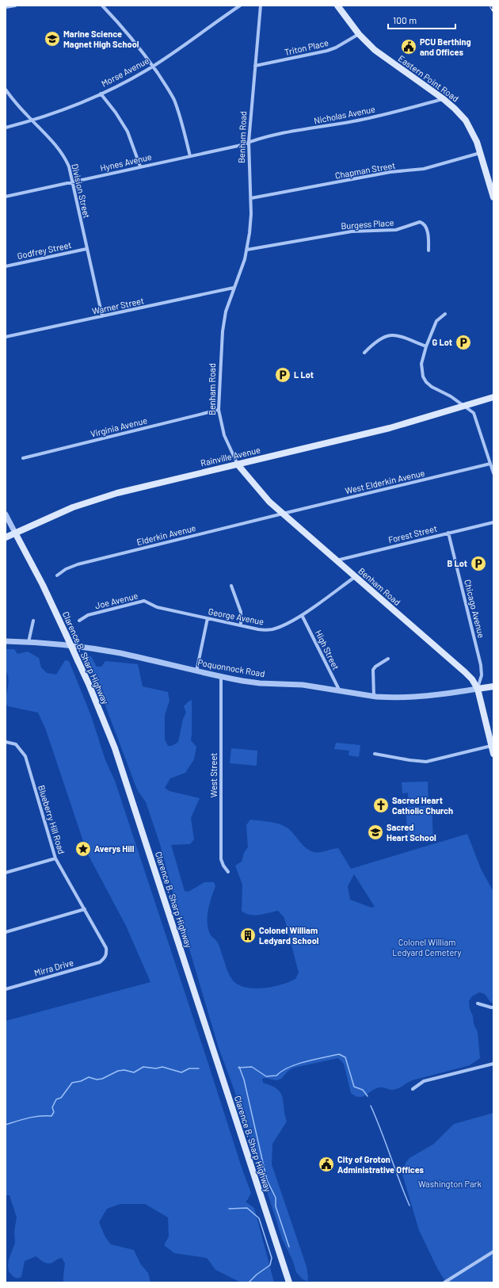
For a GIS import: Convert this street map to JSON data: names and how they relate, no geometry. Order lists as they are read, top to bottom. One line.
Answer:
{"streets":{"main road":["Eastern Point Road","Benham Road","Rainville Avenue","Clarence B. Sharp Highway","Poquonnock Road"],"street":["Triton Place","Morse Avenue","Nicholas Avenue","Hynes Avenue","Chapman Street","Division Street","Burgess Place","Godfrey Street","Warner Street","Virginia Avenue","West Elderkin Avenue","Forest Street","Elderkin Avenue","Joe Avenue","Chicago Avenue","George Avenue","High Street","West Street","Blueberry Hill Road","Mirra Drive"]},"crossings":[["Triton Place","Eastern Point Road"],["Triton Place","Benham Road"],["Morse Avenue","Division Street"],["Eastern Point Road","Nicholas Avenue"],["Eastern Point Road","Chapman Street"],["Nicholas Avenue","Benham Road"],["Nicholas Avenue","Hynes Avenue"],["Benham Road","Hynes Avenue"],["Benham Road","Chapman Street"],["Benham Road","Burgess Place"],["Benham Road","Warner Street"],["Benham Road","Virginia Avenue"],["Benham Road","Rainville Avenue"],["Benham Road","West Elderkin Avenue"],["Benham Road","Forest Street"],["Benham Road","Elderkin Avenue"],["Benham Road","Chicago Avenue"],["Benham Road","George Avenue"],["Benham Road","Poquonnock Road"],["Hynes Avenue","Division Street"],["Division Street","Godfrey Street"],["Division Street","Warner Street"],["Rainville Avenue","Clarence B. Sharp Highway"],["West Elderkin Avenue","Elderkin Avenue"],["Forest Street","Chicago Avenue"],["Joe Avenue","George Avenue"],["Chicago Avenue","Poquonnock Road"],["George Avenue","High Street"],["High Street","Poquonnock Road"],["Poquonnock Road","West Street"],["Blueberry Hill Road","Mirra Drive"]],"parks":["Colonel William Ledyard Cemetery","Washington Park"],"places":{"school or university":["Marine Science Magnet High School","Sacred Heart School"],"public building":["PCU Berthing and Offices","City of Groton Administrative Offices"],"parking":["G Lot","L Lot","B Lot"],"church":["Sacred Heart Catholic Church"],"place":["Averys Hill"],"building":["Colonel William Ledyard School"]},"scale_bar":"100 m"}
